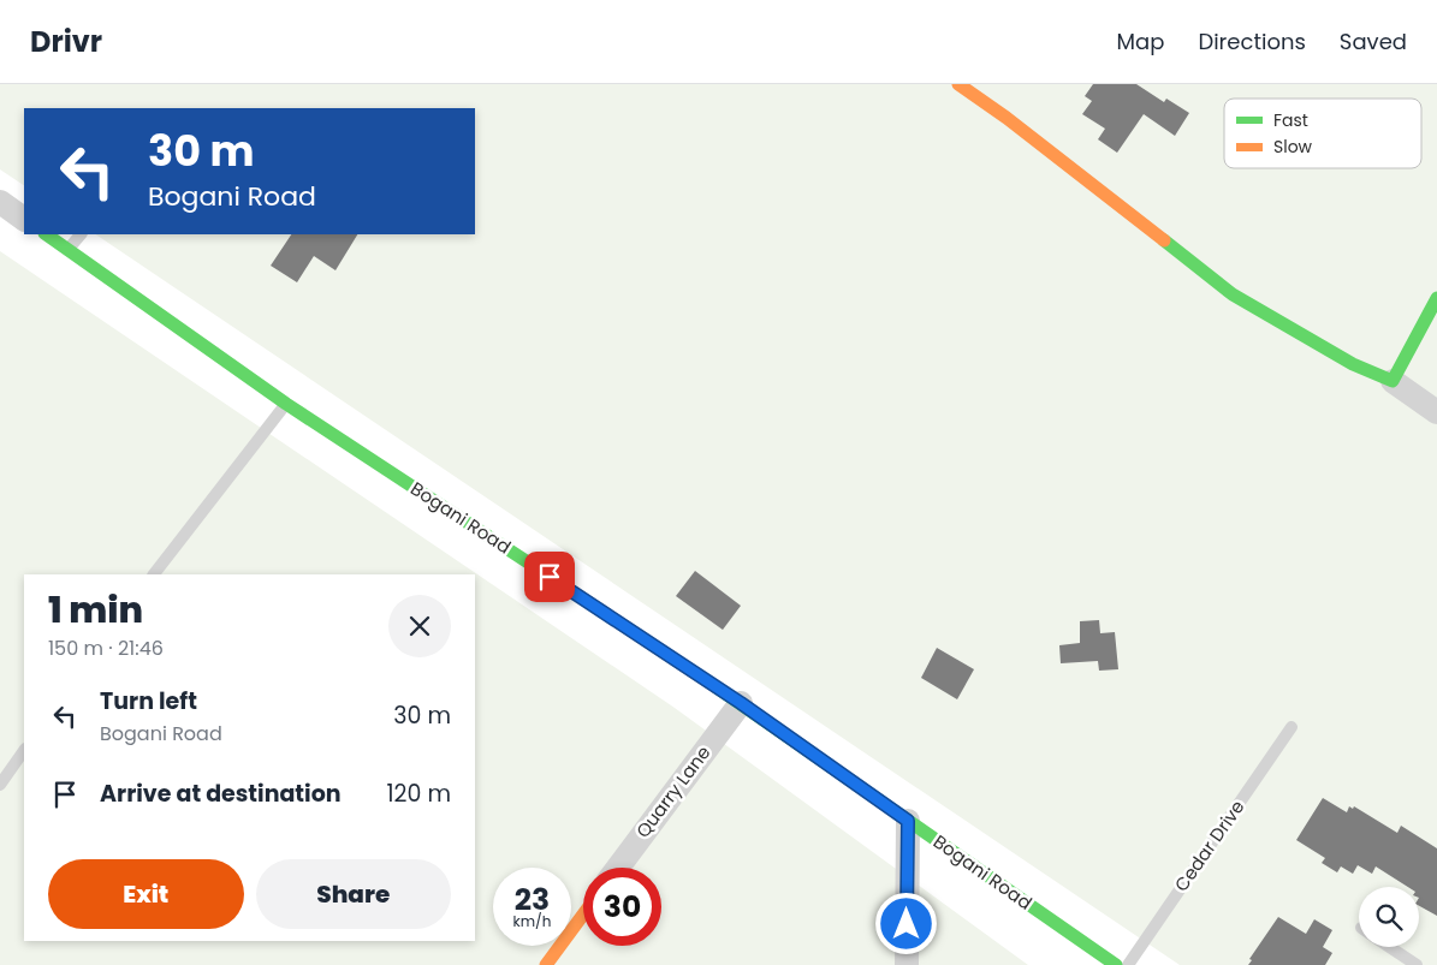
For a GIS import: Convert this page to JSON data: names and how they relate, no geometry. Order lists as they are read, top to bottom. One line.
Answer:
{"streets":{"street":["Bogani Road","Quarry Lane"],"lane":["Cedar Drive"]},"crossings":[["Bogani Road","Quarry Lane"]],"legend":["Fast","Slow"],"page":{"header":"Drivr","nav":["Map","Directions","Saved"],"turn":["30 m","Bogani Road"],"heading":["1 min","150 m · 21:46"],"list":[{"name":"Turn left","note":"Bogani Road","value":"30 m"},{"name":"Arrive at destination","value":"120 m"}],"buttons":["Exit","Share"],"speed":"23 km/h","limit":"30"}}
